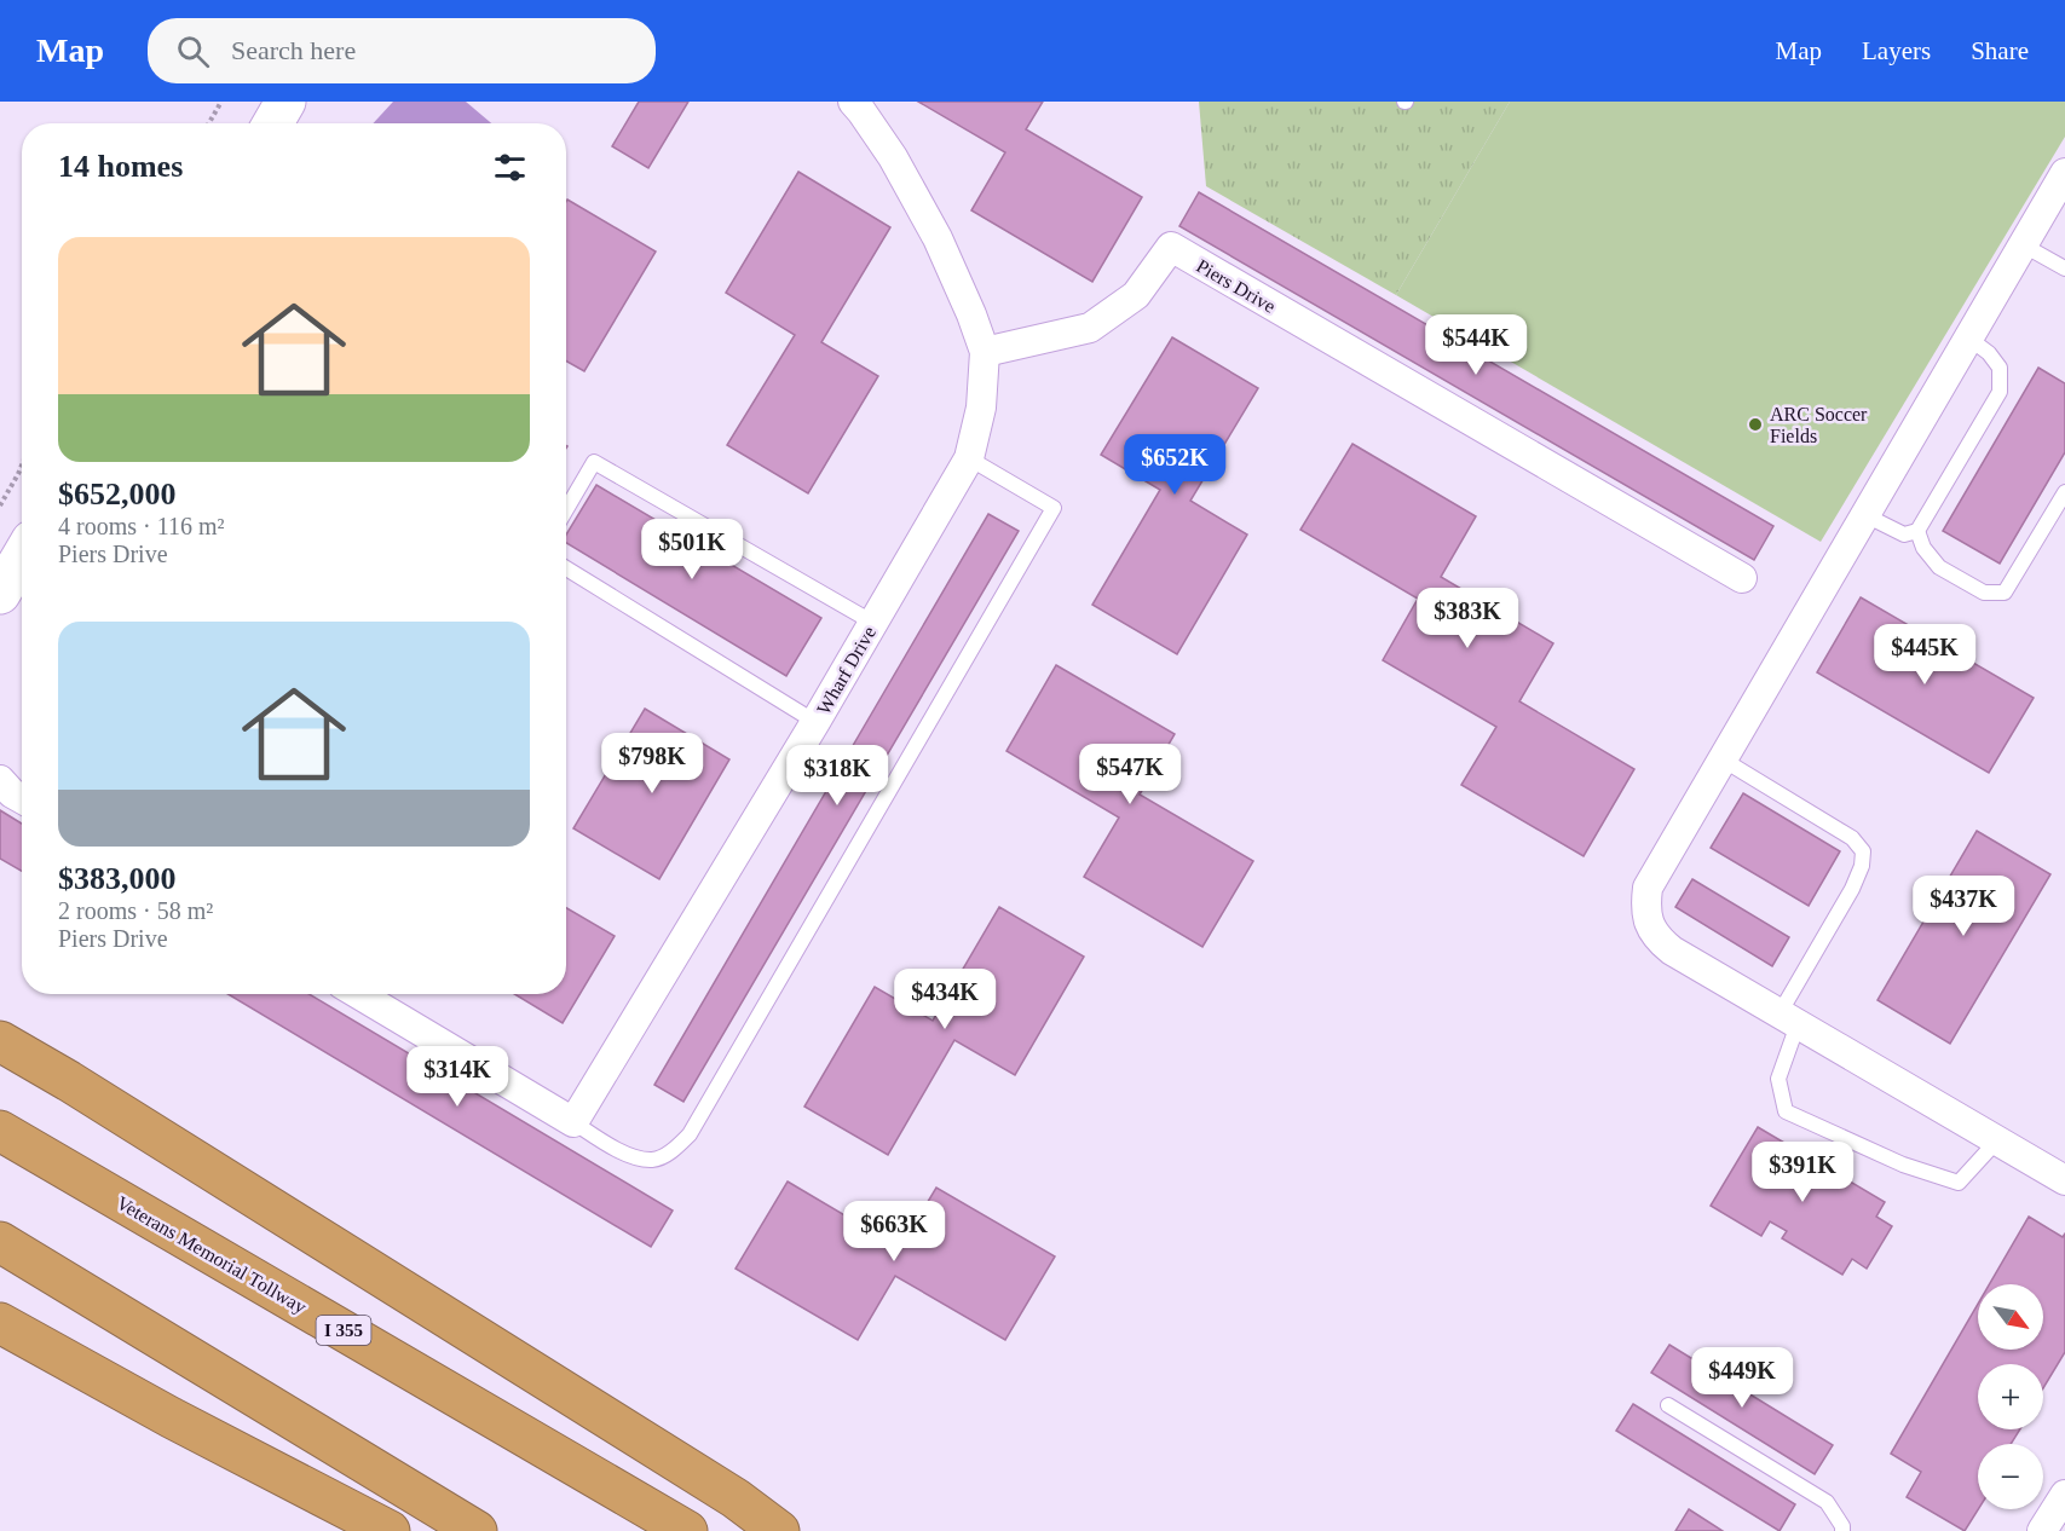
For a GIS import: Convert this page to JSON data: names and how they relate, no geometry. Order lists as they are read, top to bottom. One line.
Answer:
{"streets":{"highway":["Veterans Memorial Tollway","I 355"],"street":["Piers Drive","Wharf Drive"]},"crossings":[["Piers Drive","Wharf Drive"]],"places":["ARC Soccer Fields"],"north":"bottom right","page":{"header":"Map","search":"Search here","nav":["Map","Layers","Share"],"heading":"14 homes","list":[{"name":"$652,000","note":"4 rooms · 116 m² · Piers Drive"},{"name":"$383,000","note":"2 rooms · 58 m² · Piers Drive"}],"price":["$544K","$652K","$501K","$383K","$445K","$798K","$547K","$318K","$437K","$434K","$314K","$391K","$663K","$449K"],"map_buttons":["+","−"]}}
